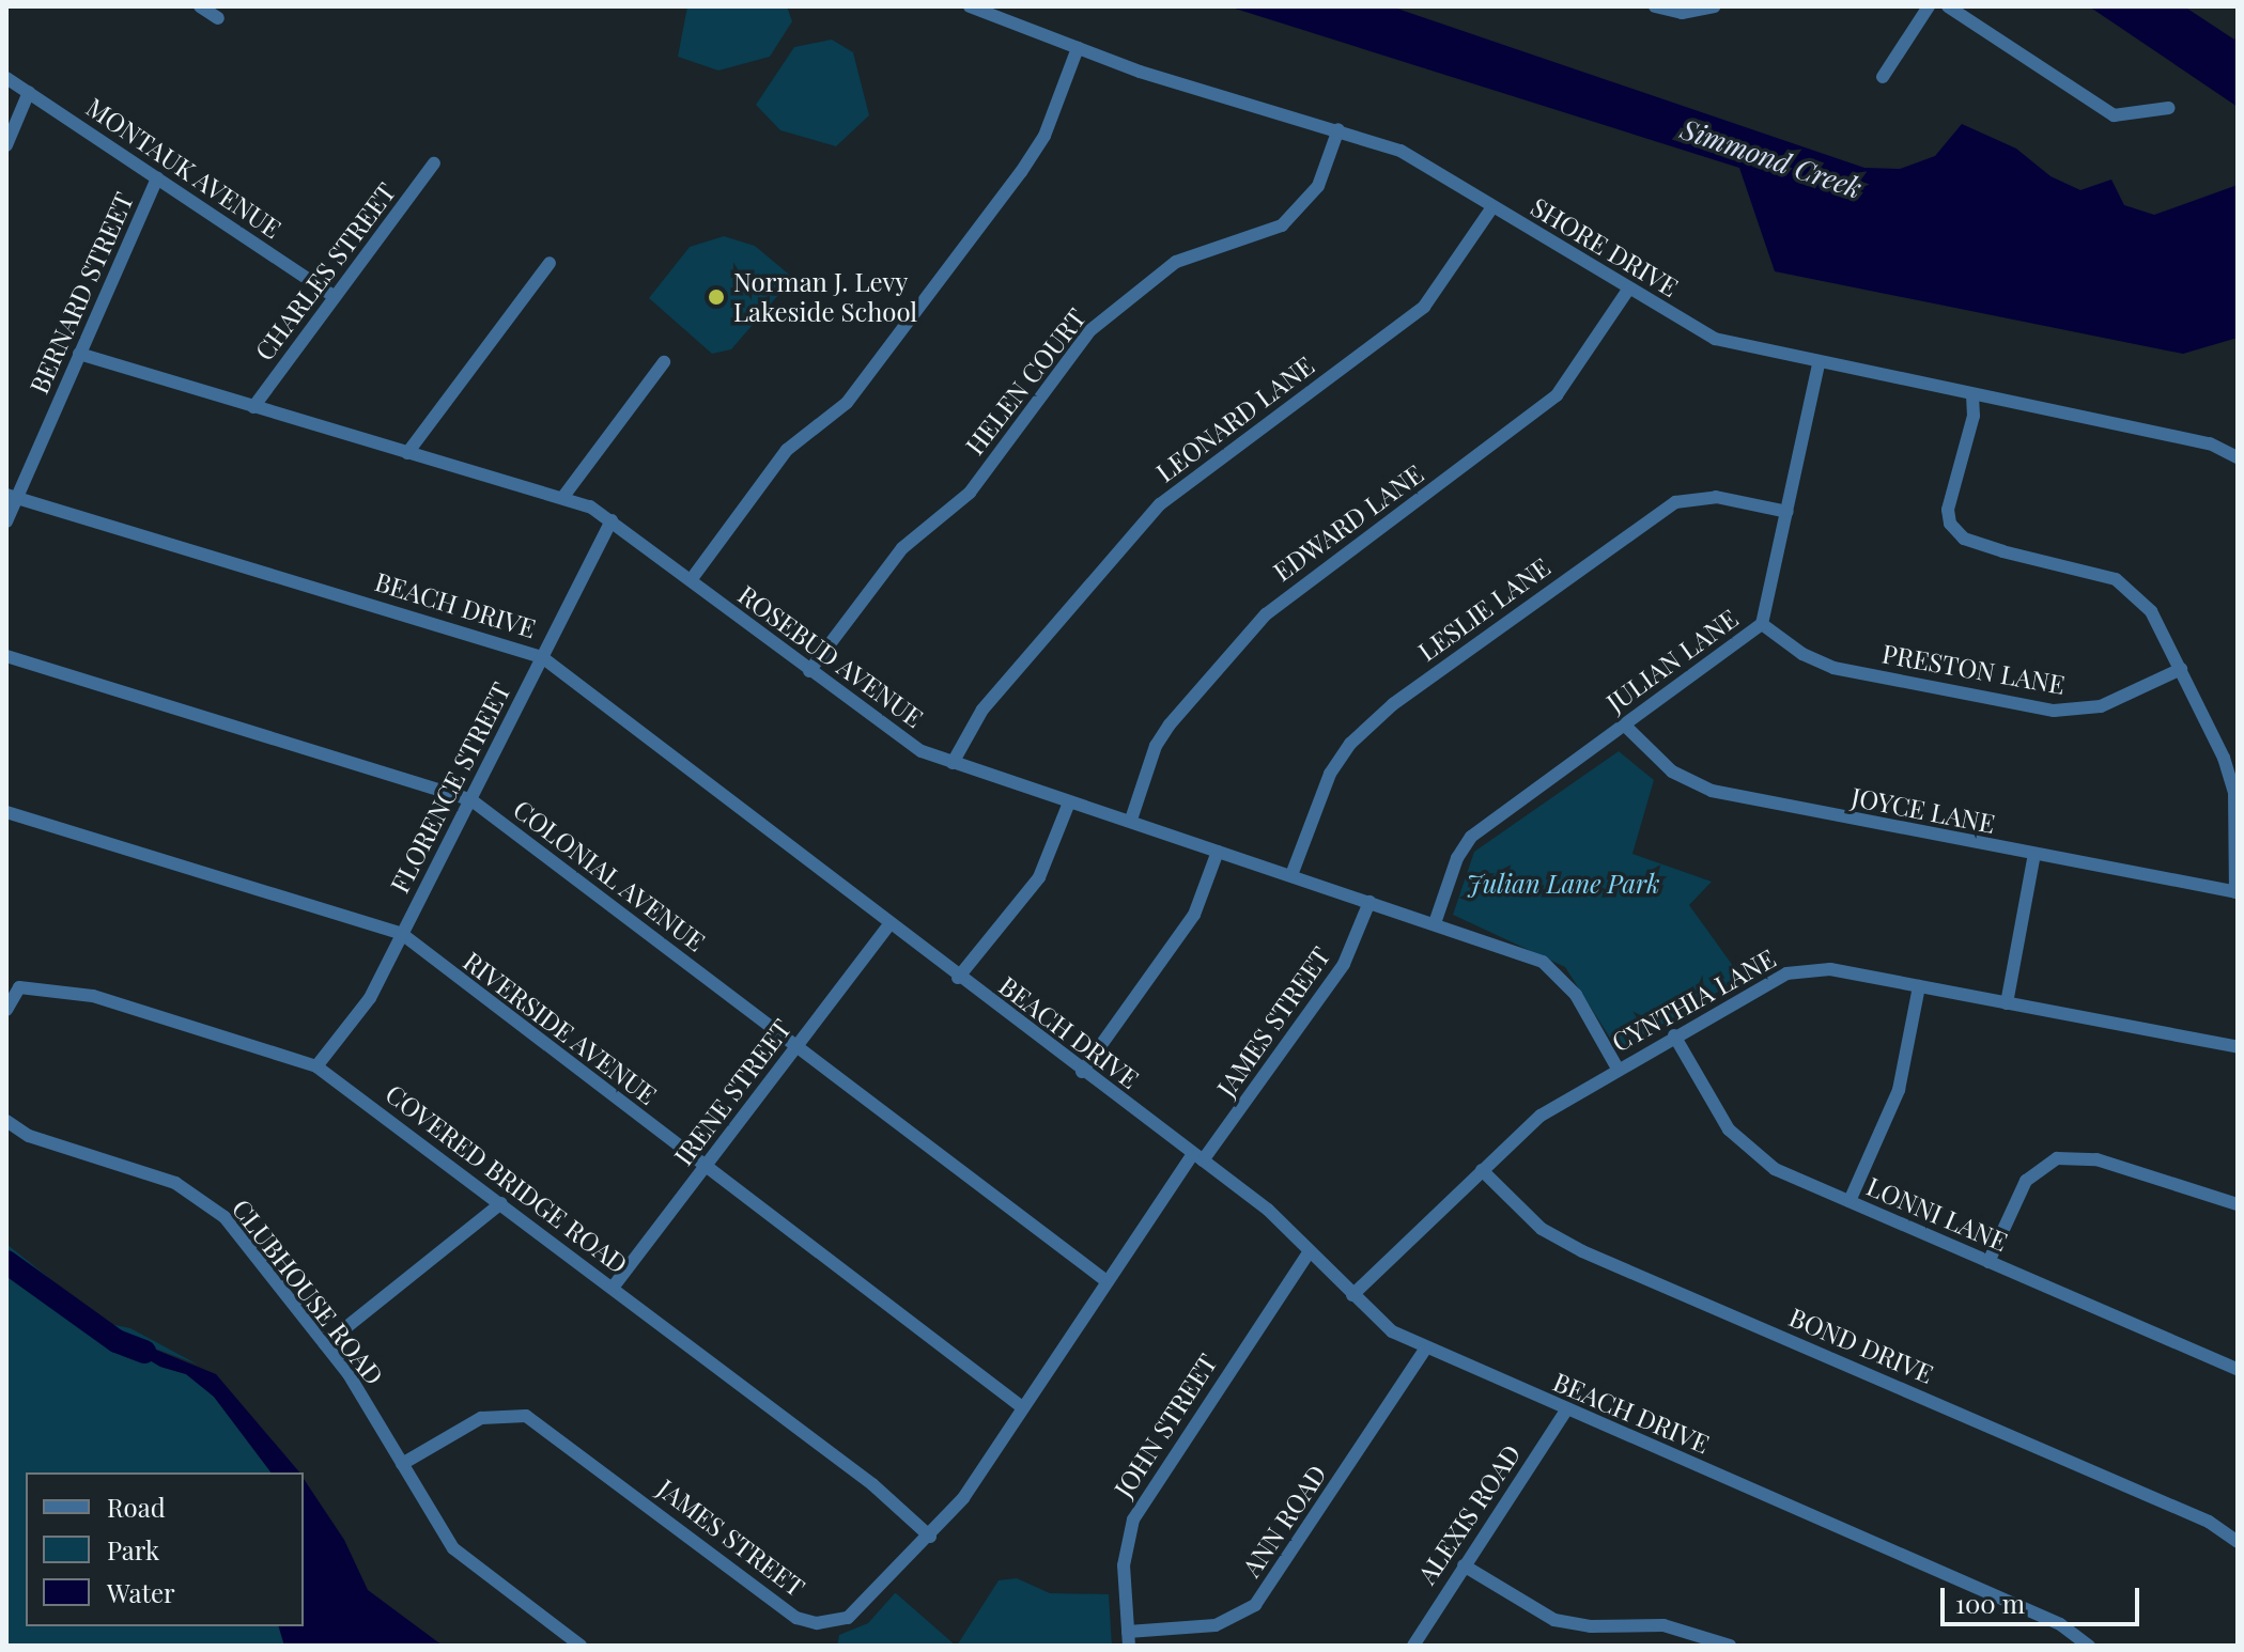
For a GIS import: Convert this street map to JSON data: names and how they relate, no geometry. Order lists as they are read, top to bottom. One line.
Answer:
{"streets":{"street":["MONTAUK AVENUE","SHORE DRIVE","CHARLES STREET","BERNARD STREET","HELEN COURT","LEONARD LANE","EDWARD LANE","BEACH DRIVE","LESLIE LANE","ROSEBUD AVENUE","JULIAN LANE","PRESTON LANE","FLORENCE STREET","JOYCE LANE","COLONIAL AVENUE","CYNTHIA LANE","JAMES STREET","RIVERSIDE AVENUE","IRENE STREET","COVERED BRIDGE ROAD","LONNI LANE","CLUBHOUSE ROAD","BOND DRIVE","JOHN STREET","ALEXIS ROAD","ANN ROAD"]},"crossings":[["MONTAUK AVENUE","CHARLES STREET"],["MONTAUK AVENUE","BERNARD STREET"],["SHORE DRIVE","HELEN COURT"],["SHORE DRIVE","LEONARD LANE"],["SHORE DRIVE","EDWARD LANE"],["SHORE DRIVE","JULIAN LANE"],["CHARLES STREET","ROSEBUD AVENUE"],["BERNARD STREET","BEACH DRIVE"],["BERNARD STREET","ROSEBUD AVENUE"],["HELEN COURT","ROSEBUD AVENUE"],["LEONARD LANE","ROSEBUD AVENUE"],["EDWARD LANE","ROSEBUD AVENUE"],["BEACH DRIVE","FLORENCE STREET"],["BEACH DRIVE","CYNTHIA LANE"],["BEACH DRIVE","JAMES STREET"],["BEACH DRIVE","IRENE STREET"],["BEACH DRIVE","JOHN STREET"],["BEACH DRIVE","ALEXIS ROAD"],["BEACH DRIVE","ANN ROAD"],["LESLIE LANE","ROSEBUD AVENUE"],["LESLIE LANE","JULIAN LANE"],["ROSEBUD AVENUE","JULIAN LANE"],["ROSEBUD AVENUE","FLORENCE STREET"],["ROSEBUD AVENUE","CYNTHIA LANE"],["ROSEBUD AVENUE","JAMES STREET"],["JULIAN LANE","PRESTON LANE"],["JULIAN LANE","JOYCE LANE"],["FLORENCE STREET","COLONIAL AVENUE"],["FLORENCE STREET","RIVERSIDE AVENUE"],["FLORENCE STREET","COVERED BRIDGE ROAD"],["COLONIAL AVENUE","JAMES STREET"],["COLONIAL AVENUE","IRENE STREET"],["CYNTHIA LANE","LONNI LANE"],["CYNTHIA LANE","BOND DRIVE"],["JAMES STREET","RIVERSIDE AVENUE"],["JAMES STREET","COVERED BRIDGE ROAD"],["JAMES STREET","CLUBHOUSE ROAD"],["RIVERSIDE AVENUE","IRENE STREET"],["IRENE STREET","COVERED BRIDGE ROAD"],["JOHN STREET","ANN ROAD"]],"water":["Simmond Creek"],"parks":["Julian Lane Park"],"places":["Norman J. Levy Lakeside School"],"legend":["Road","Park","Water"],"scale_bar":"100 m"}
